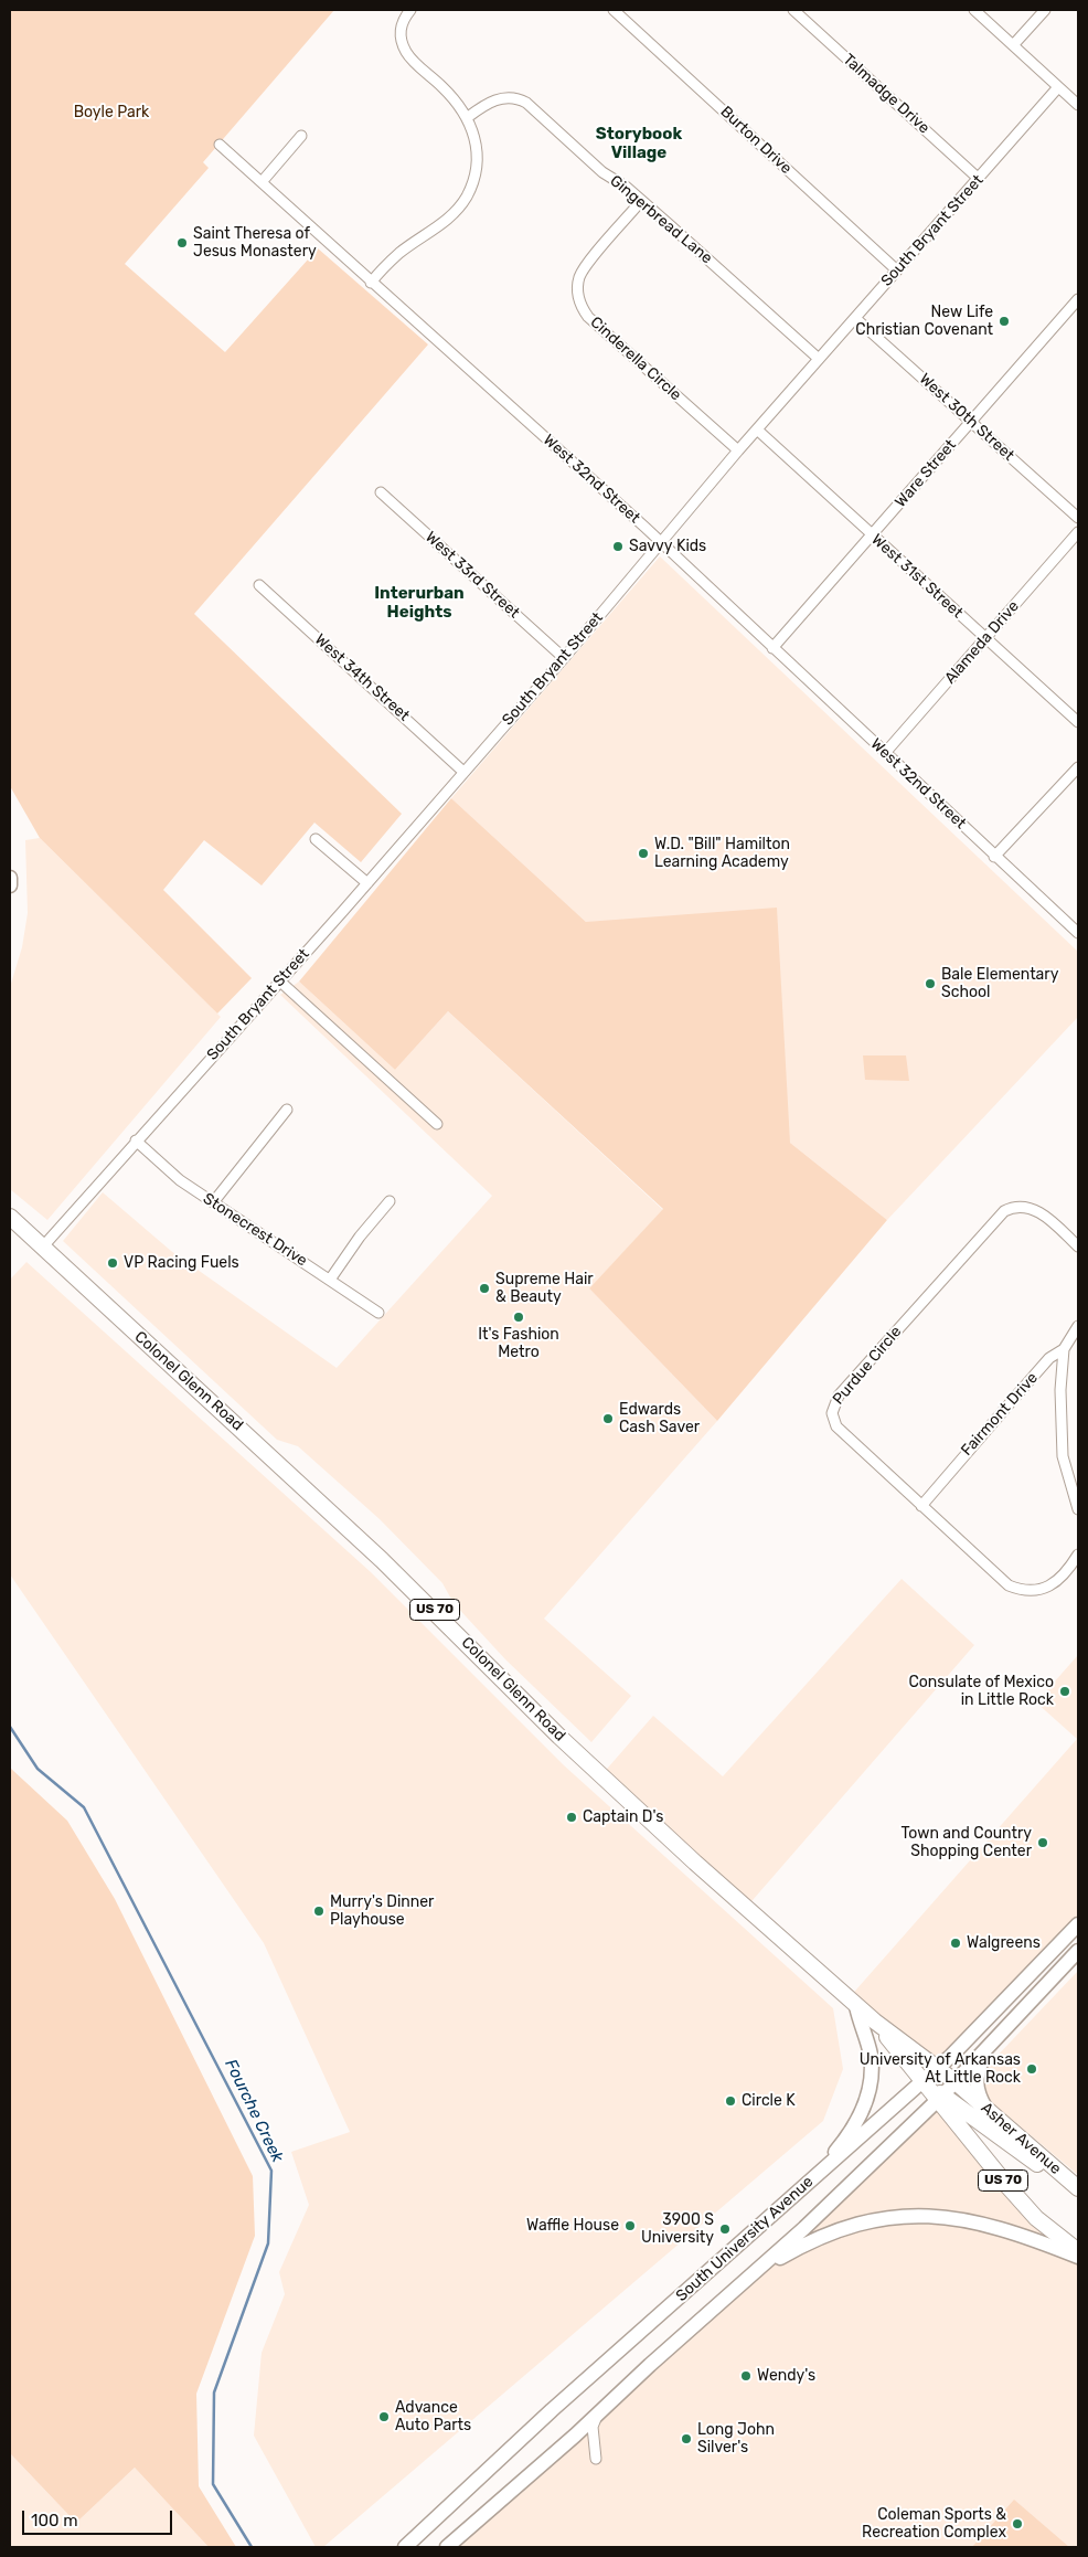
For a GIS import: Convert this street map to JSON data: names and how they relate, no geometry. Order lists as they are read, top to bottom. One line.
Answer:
{"streets":{"main road":["Colonel Glenn Road","US 70","Asher Avenue","South University Avenue"],"street":["Talmadge Drive","Burton Drive","Gingerbread Lane","South Bryant Street","Cinderella Circle","West 30th Street","Ware Street","West 32nd Street","West 33rd Street","West 31st Street","Alameda Drive","West 34th Street","Stonecrest Drive","Purdue Circle","Fairmont Drive"]},"crossings":[["Talmadge Drive","South Bryant Street"],["Burton Drive","South Bryant Street"],["Gingerbread Lane","South Bryant Street"],["Gingerbread Lane","Cinderella Circle"],["South Bryant Street","Cinderella Circle"],["South Bryant Street","West 30th Street"],["South Bryant Street","West 32nd Street"],["South Bryant Street","West 33rd Street"],["South Bryant Street","West 31st Street"],["South Bryant Street","West 34th Street"],["South Bryant Street","Stonecrest Drive"],["South Bryant Street","Colonel Glenn Road"],["West 30th Street","Ware Street"],["Ware Street","West 32nd Street"],["Ware Street","West 31st Street"],["West 32nd Street","Alameda Drive"],["West 31st Street","Alameda Drive"],["Purdue Circle","Fairmont Drive"],["Colonel Glenn Road","Asher Avenue"],["Colonel Glenn Road","South University Avenue"],["Asher Avenue","South University Avenue"]],"districts":["Storybook Village","Interurban Heights"],"water":["Fourche Creek"],"parks":["Boyle Park"],"places":["Saint Theresa of Jesus Monastery","New Life Christian Covenant","Savvy Kids","W.D. \"Bill\" Hamilton Learning Academy","Bale Elementary School","VP Racing Fuels","Supreme Hair & Beauty","It's Fashion Metro","Edwards Cash Saver","Consulate of Mexico in Little Rock","Captain D's","Town and Country Shopping Center","Murry's Dinner Playhouse","Walgreens","University of Arkansas At Little Rock","Circle K","Waffle House","3900 S University","Wendy's","Advance Auto Parts","Long John Silver's","Coleman Sports & Recreation Complex"],"scale_bar":"100 m"}
